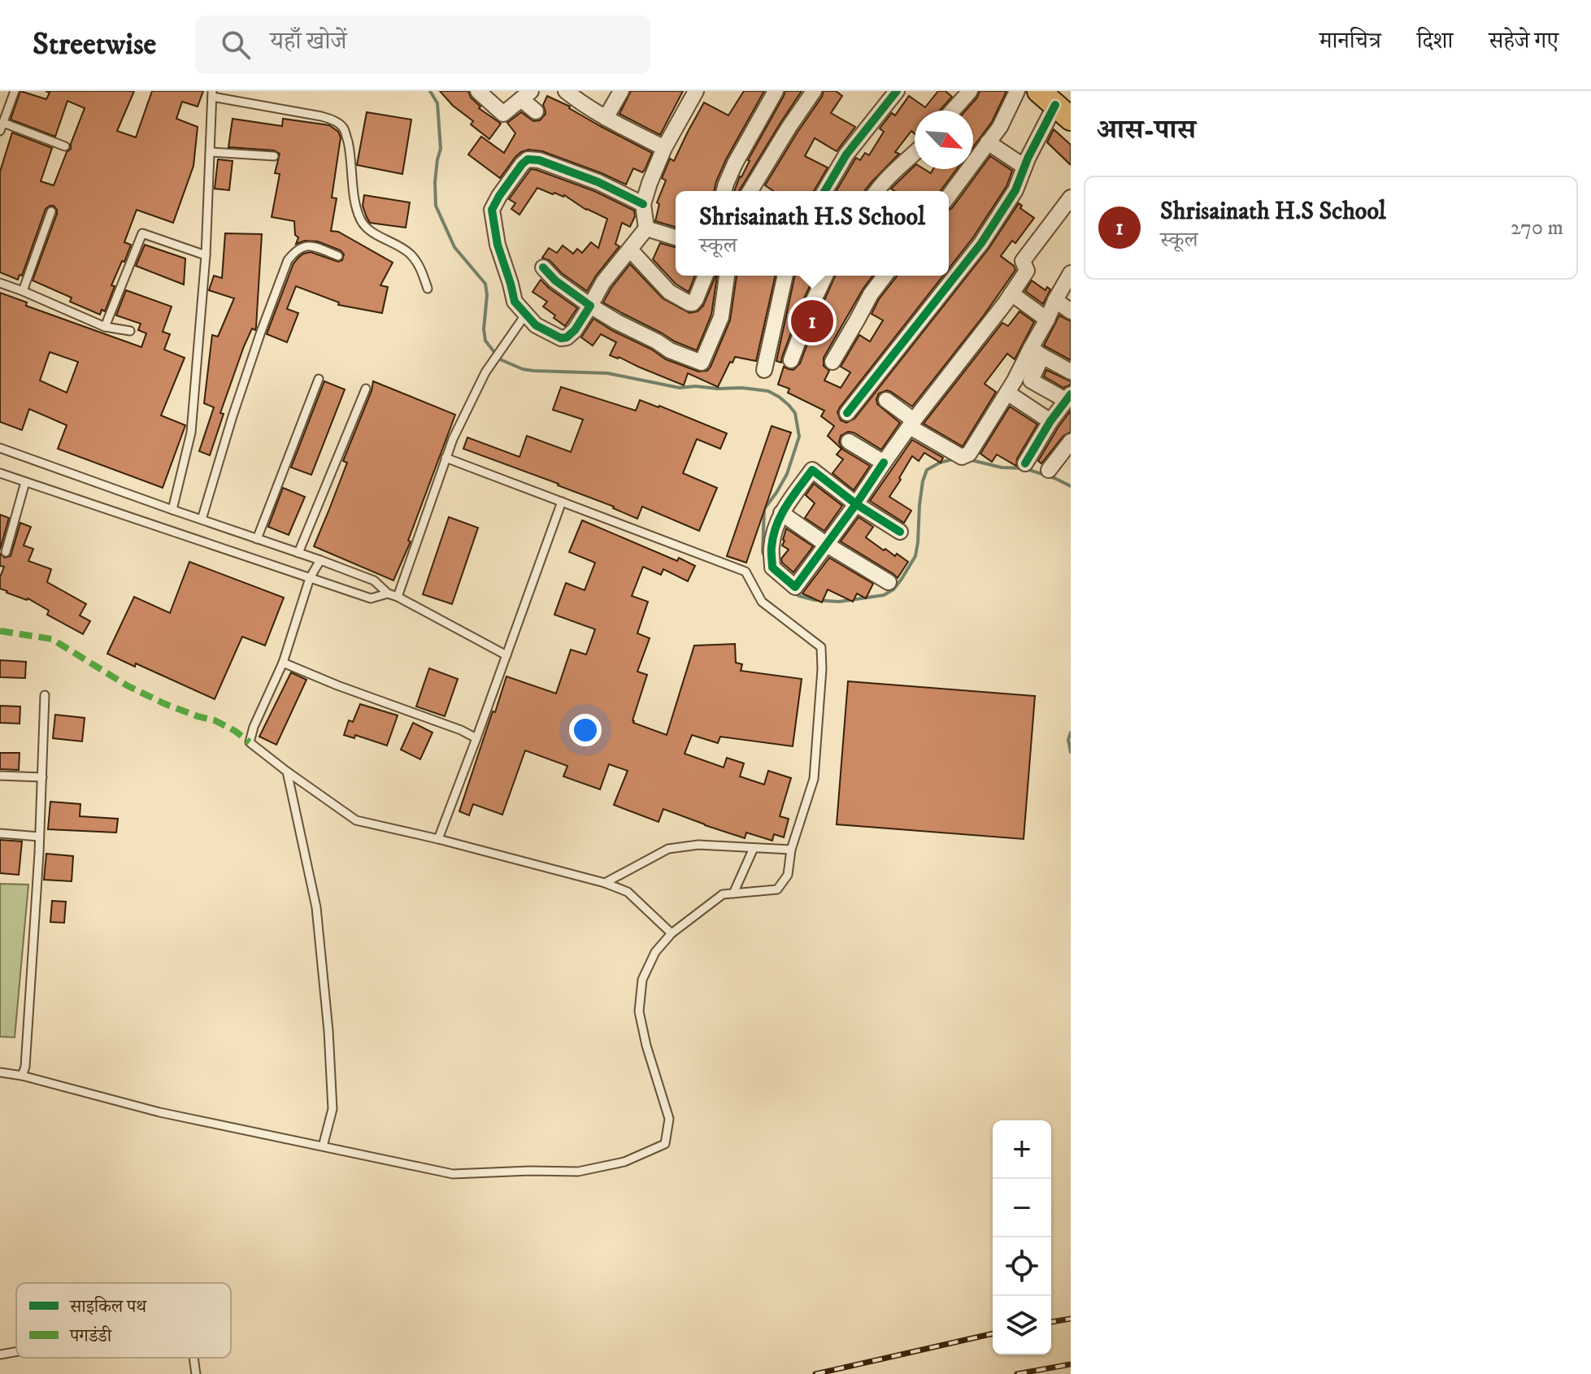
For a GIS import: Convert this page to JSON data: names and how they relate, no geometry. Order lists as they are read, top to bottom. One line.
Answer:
{"legend":["साइकिल पथ","पगडंडी"],"north":"bottom right","page":{"header":"Streetwise","search":"यहाँ खोजें","nav":["मानचित्र","दिशा","सहेजे गए"],"heading":"आस-पास","list":[{"mark":"1","name":"Shrisainath H.S School","note":"स्कूल","value":"270 m"}],"popup":["Shrisainath H.S School","स्कूल"],"pins":"1","map_buttons":["+","−"]}}
